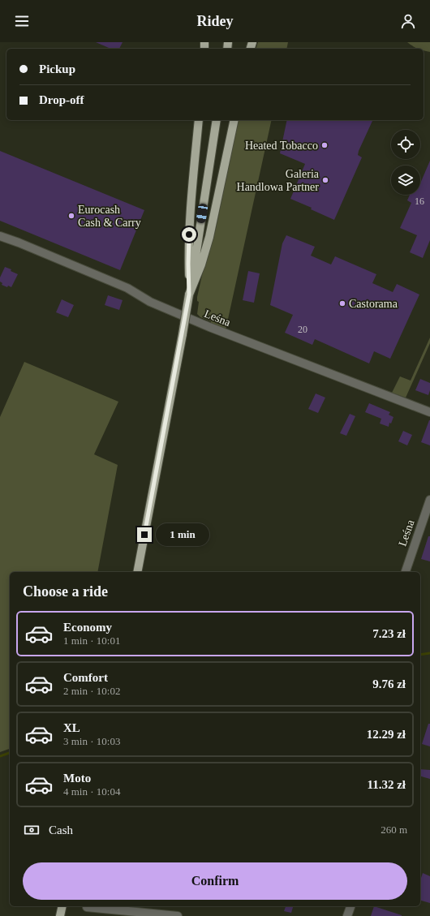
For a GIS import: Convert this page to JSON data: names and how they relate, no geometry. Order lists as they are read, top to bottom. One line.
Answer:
{"streets":{"street":["Leśna"]},"places":["Heated Tobacco","Galeria Handlowa Partner","Eurocash Cash & Carry","Castorama"],"house_numbers":["16","20"],"page":{"header":"Ridey","banner":["Pickup","Drop-off"],"bubble":"1 min","heading":"Choose a ride","list":[{"name":"Economy","note":"1 min · 10:01","value":"7.23 zł"},{"name":"Comfort","note":"2 min · 10:02","value":"9.76 zł"},{"name":"XL","note":"3 min · 10:03","value":"12.29 zł"},{"name":"Moto","note":"4 min · 10:04","value":"11.32 zł"}],"pay":["Cash","260 m"],"buttons":"Confirm"}}
